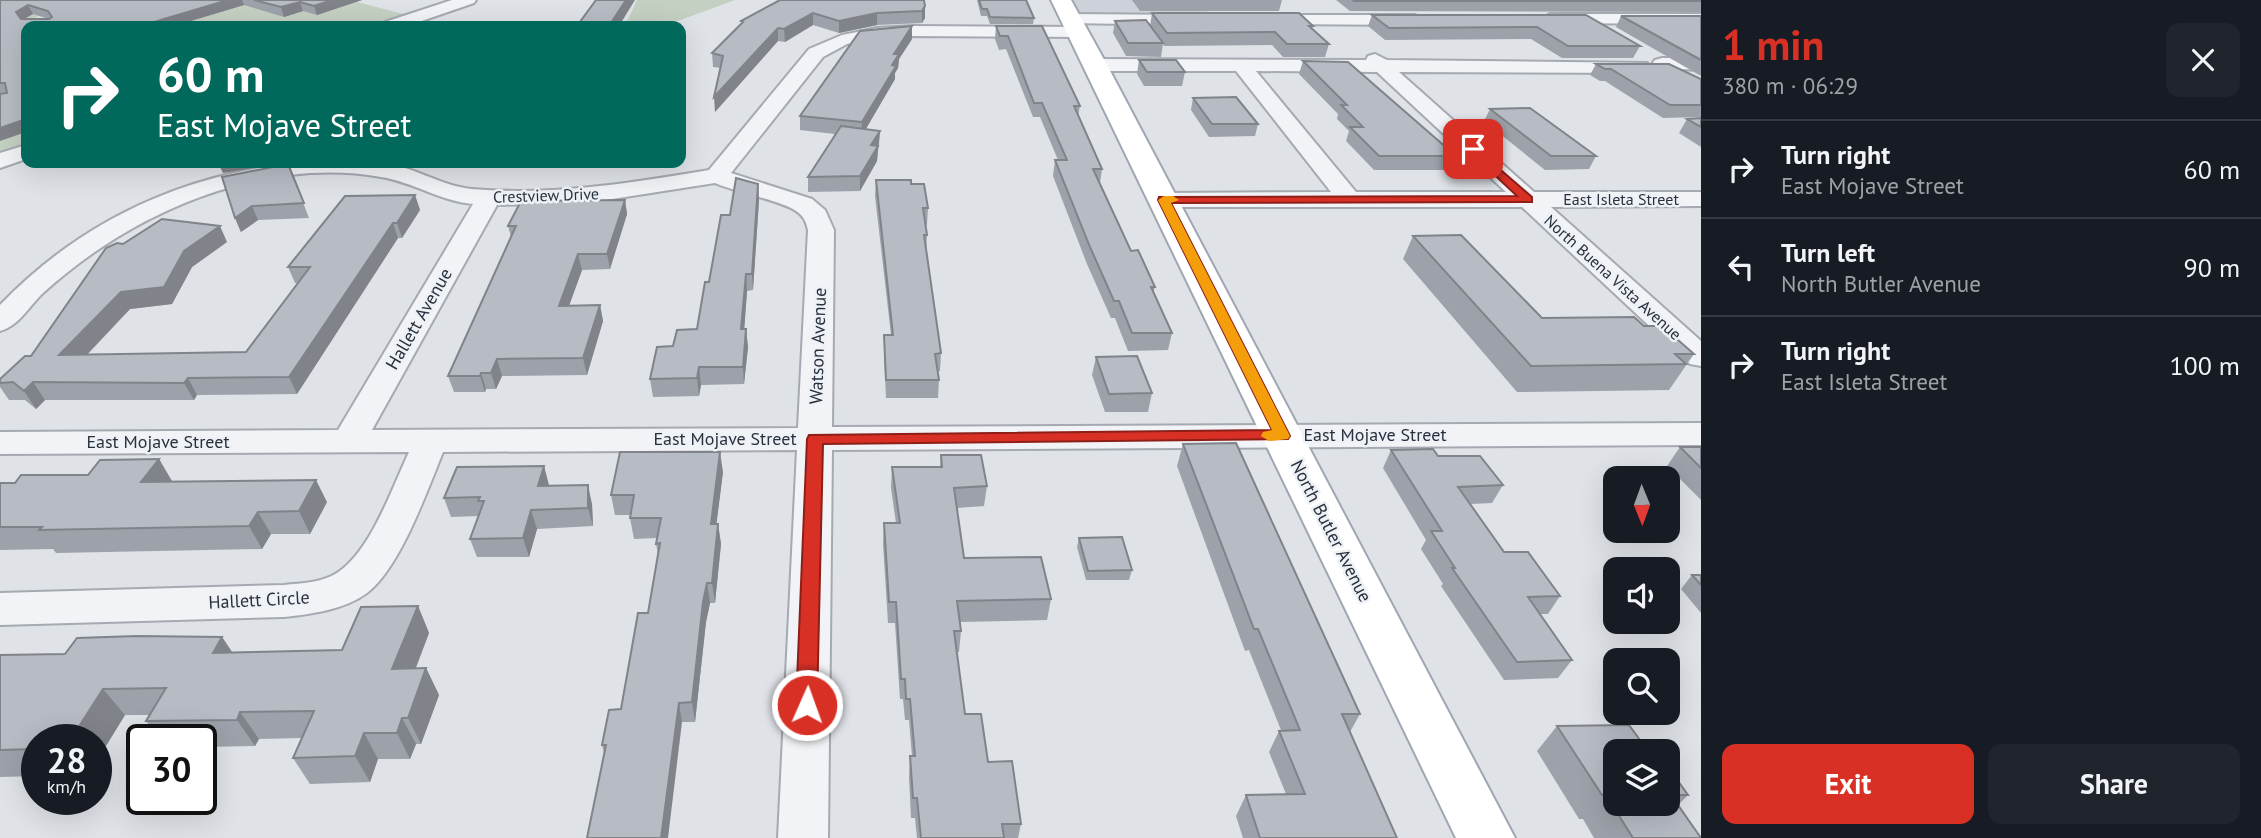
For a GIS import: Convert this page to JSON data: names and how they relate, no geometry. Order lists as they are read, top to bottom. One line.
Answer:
{"streets":{"main road":["North Butler Avenue"],"street":["Crestview Drive","East Isleta Street","North Buena Vista Avenue","Hallett Avenue","Watson Avenue","East Mojave Street","Hallett Circle"]},"crossings":[["Crestview Drive","Hallett Avenue"],["Crestview Drive","Watson Avenue"],["East Isleta Street","North Buena Vista Avenue"],["East Isleta Street","North Butler Avenue"],["Hallett Avenue","East Mojave Street"],["Watson Avenue","East Mojave Street"],["East Mojave Street","North Butler Avenue"],["East Mojave Street","Hallett Circle"]],"north":"bottom","page":{"heading":["1 min","380 m · 06:29"],"turn":["60 m","East Mojave Street"],"list":[{"name":"Turn right","note":"East Mojave Street","value":"60 m"},{"name":"Turn left","note":"North Butler Avenue","value":"90 m"},{"name":"Turn right","note":"East Isleta Street","value":"100 m"}],"speed":"28 km/h","limit":"30","buttons":["Exit","Share"]}}
